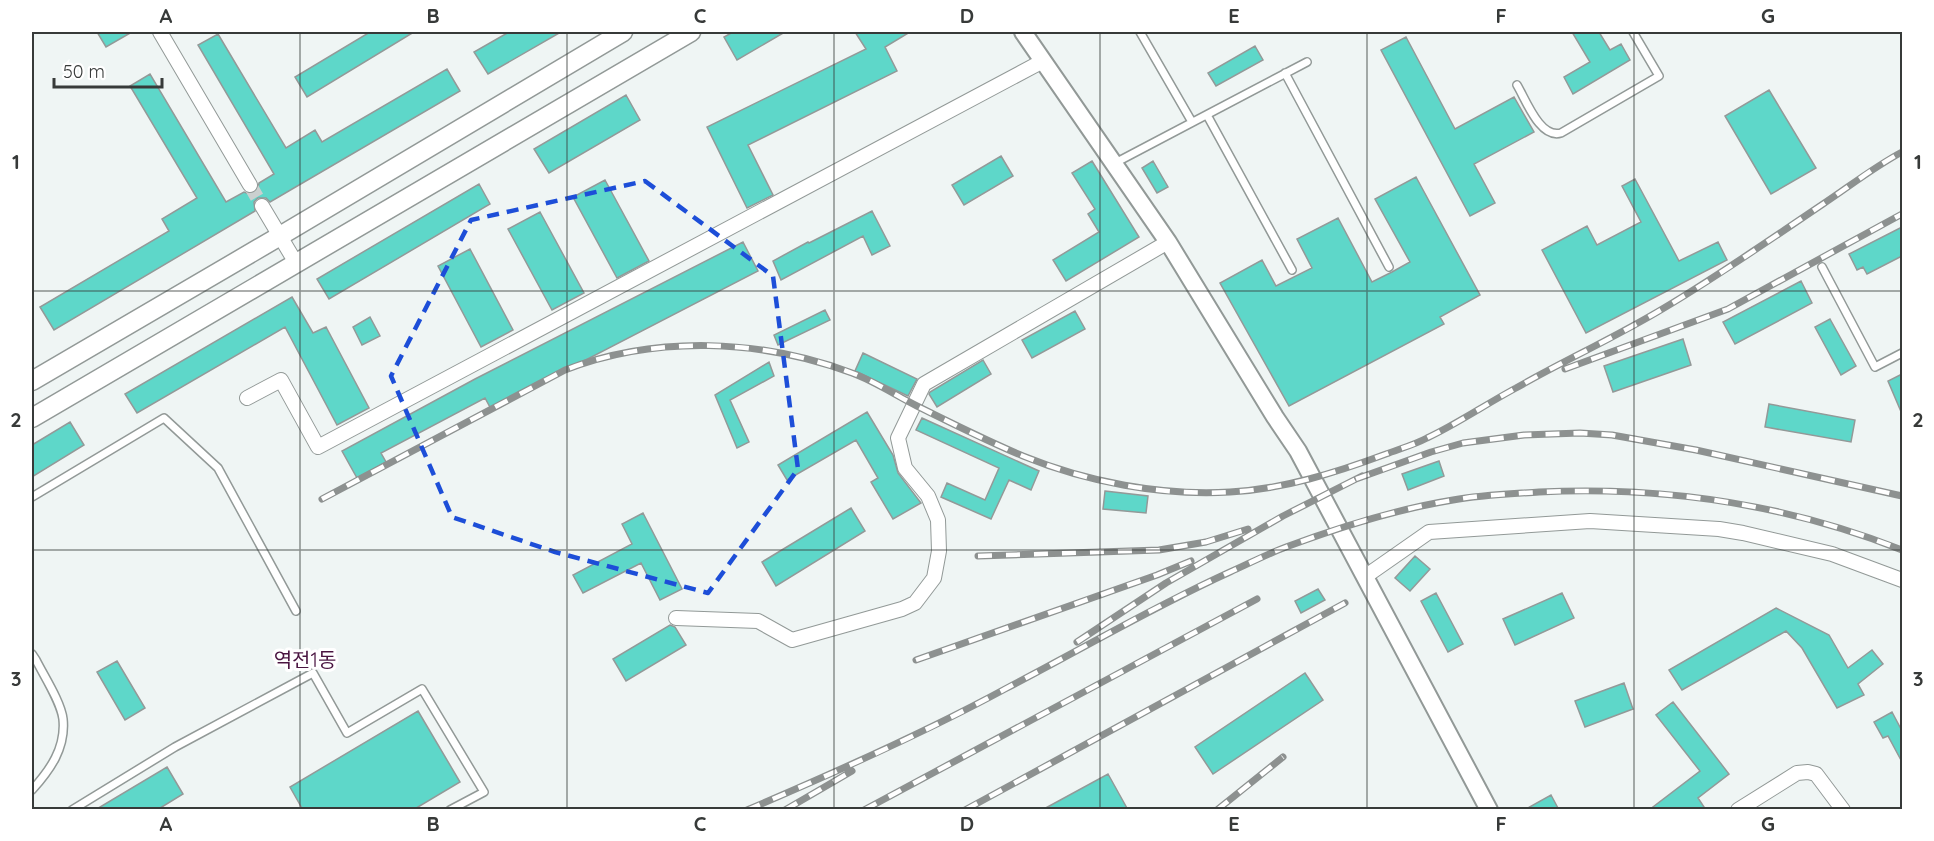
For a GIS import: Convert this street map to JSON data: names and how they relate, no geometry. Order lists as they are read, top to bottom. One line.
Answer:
{"districts":["역전1동"],"scale_bar":"50 m","grid":{"columns":["A","B","C","D","E","F","G"],"rows":["1","2","3"]}}
